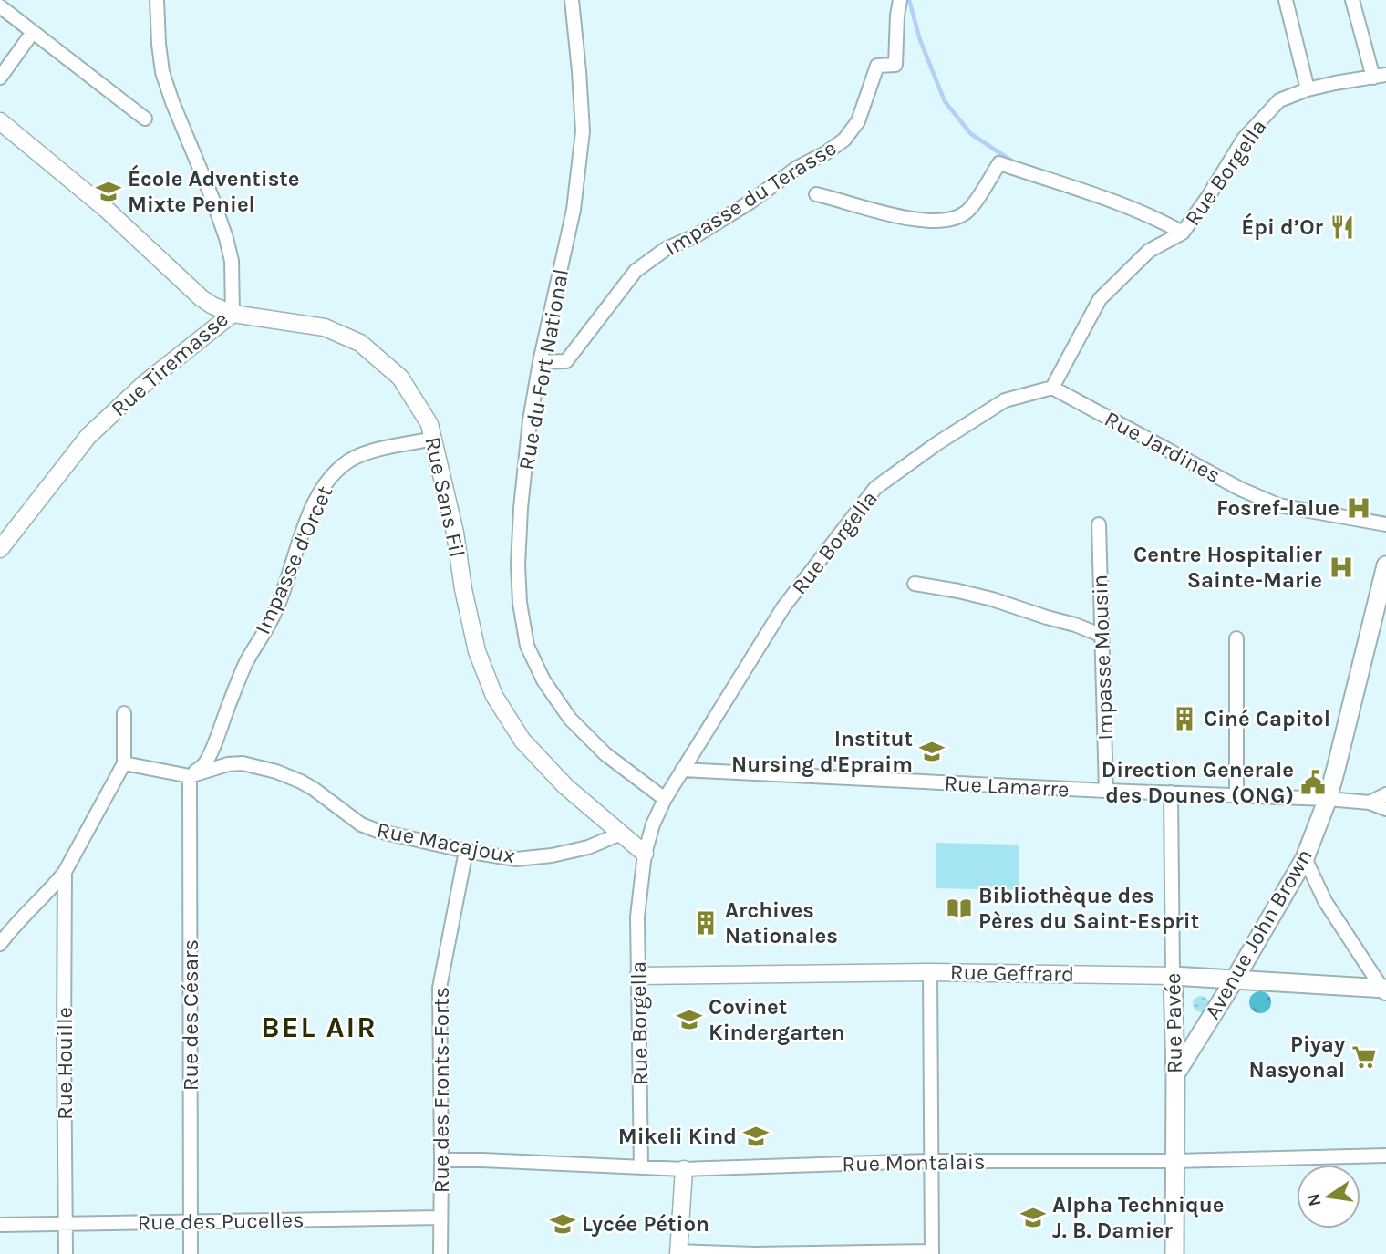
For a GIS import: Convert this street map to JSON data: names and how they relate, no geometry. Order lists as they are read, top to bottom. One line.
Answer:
{"streets":{"main road":["Avenue John Brown","Rue Geffrard","Rue Pavée"],"street":["Rue Borgella","Impasse du Terasse","Rue Tiremasse","Rue du Fort National","Rue Jardines","Rue Sans Fil","Impasse d'Orcet","Impasse Mousin","Rue Lamarre","Rue Macajoux","Rue des Césars","Rue Houille","Rue des Fronts-Forts","Rue Montalais","Rue des Pucelles"]},"crossings":[["Rue Borgella","Rue du Fort National"],["Rue Borgella","Rue Jardines"],["Rue Borgella","Rue Sans Fil"],["Rue Borgella","Rue Lamarre"],["Rue Borgella","Rue Geffrard"],["Rue Borgella","Rue Montalais"],["Impasse du Terasse","Rue du Fort National"],["Rue Tiremasse","Rue Sans Fil"],["Rue Sans Fil","Impasse d'Orcet"],["Rue Sans Fil","Rue Macajoux"],["Impasse d'Orcet","Rue Macajoux"],["Impasse d'Orcet","Rue des Césars"],["Impasse Mousin","Rue Lamarre"],["Rue Lamarre","Avenue John Brown"],["Rue Lamarre","Rue Pavée"],["Rue Macajoux","Rue des Césars"],["Rue Macajoux","Rue des Fronts-Forts"],["Avenue John Brown","Rue Geffrard"],["Avenue John Brown","Rue Pavée"],["Rue Geffrard","Rue Pavée"],["Rue des Césars","Rue des Pucelles"],["Rue Pavée","Rue Montalais"],["Rue Houille","Rue des Pucelles"],["Rue des Fronts-Forts","Rue Montalais"],["Rue des Fronts-Forts","Rue des Pucelles"]],"districts":["BEL AIR"],"places":{"school or university":["École Adventiste Mixte Peniel","Institut Nursing d'Epraim","Covinet Kindergarten","Mikeli Kind","Alpha Technique J. B. Damier","Lycée Pétion"],"restaurant":["Épi d’Or"],"hospital":["Fosref-lalue","Centre Hospitalier Sainte-Marie"],"building":["Ciné Capitol","Archives Nationales"],"public building":["Direction Generale des Dounes (ONG)"],"library":["Bibliothèque des Pères du Saint-Esprit"],"supermarket":["Piyay Nasyonal"]},"north":"left"}
